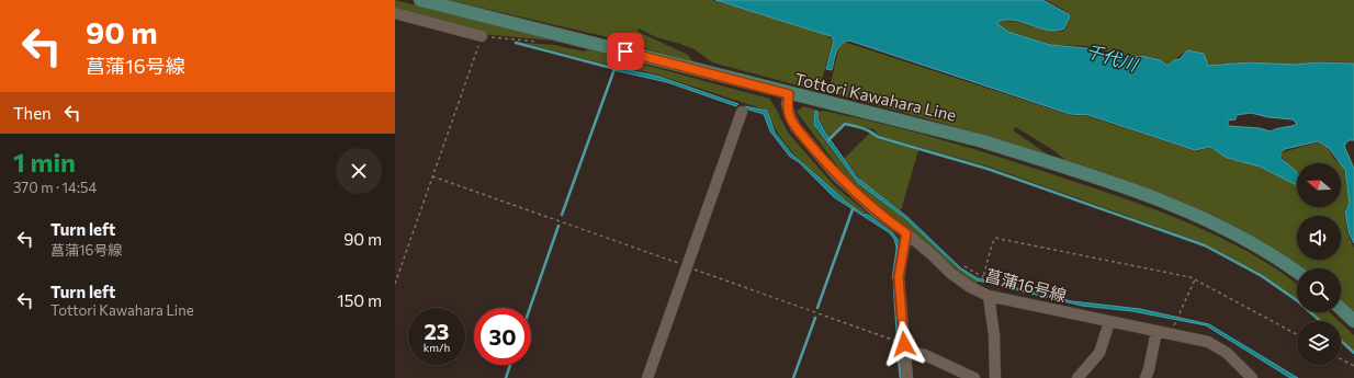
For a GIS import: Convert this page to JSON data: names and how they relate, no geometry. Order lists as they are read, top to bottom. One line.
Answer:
{"streets":{"main road":["Tottori Kawahara Line"],"street":["菖蒲16号線"]},"crossings":[["Tottori Kawahara Line","菖蒲16号線"]],"water":["千代川"],"north":"left","page":{"turn":["90 m","菖蒲16号線"],"then":"Then","heading":["1 min","370 m · 14:54"],"list":[{"name":"Turn left","note":"菖蒲16号線","value":"90 m"},{"name":"Turn left","note":"Tottori Kawahara Line","value":"150 m"}],"speed":"23 km/h","limit":"30"}}
